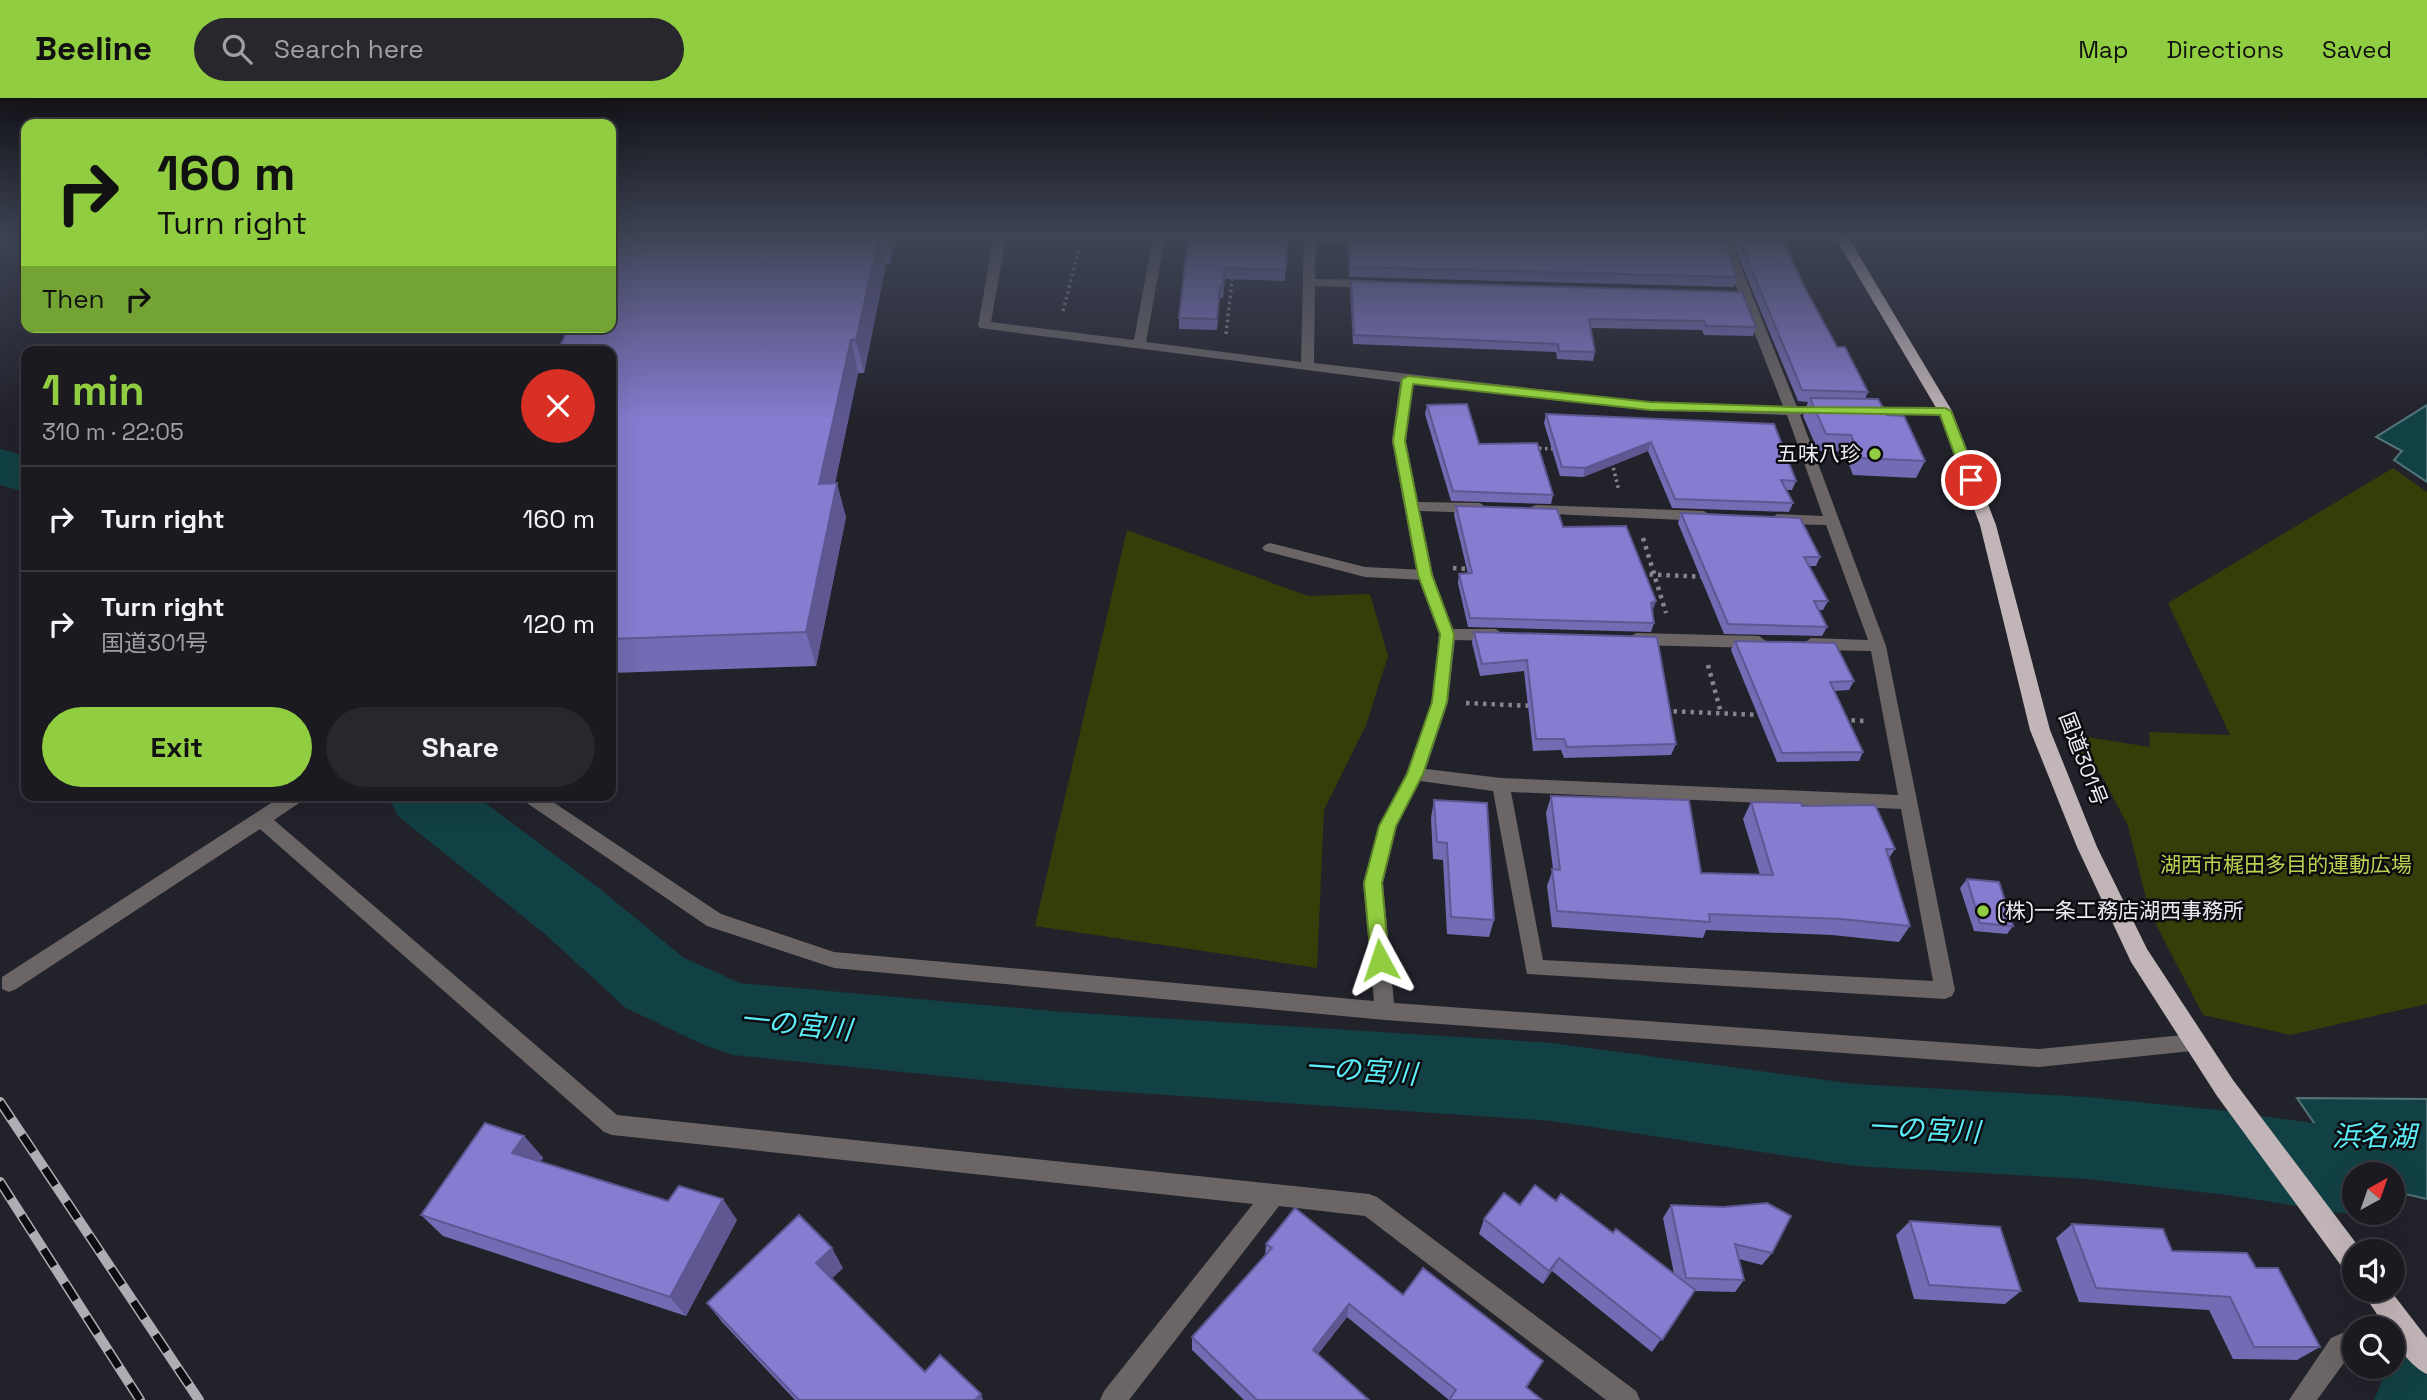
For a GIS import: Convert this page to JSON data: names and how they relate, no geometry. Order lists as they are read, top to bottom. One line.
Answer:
{"streets":{"highway":["国道301号"]},"water":["一の宮川","浜名湖"],"parks":["湖西市梶田多目的運動広場"],"places":["五味八珍","(株)一条工務店湖西事務所"],"north":"top right","page":{"header":"Beeline","search":"Search here","nav":["Map","Directions","Saved"],"turn":["160 m","Turn right"],"then":"Then","heading":["1 min","310 m · 22:05"],"list":[{"name":"Turn right","value":"160 m"},{"name":"Turn right","note":"国道301号","value":"120 m"}],"buttons":["Exit","Share"]}}
